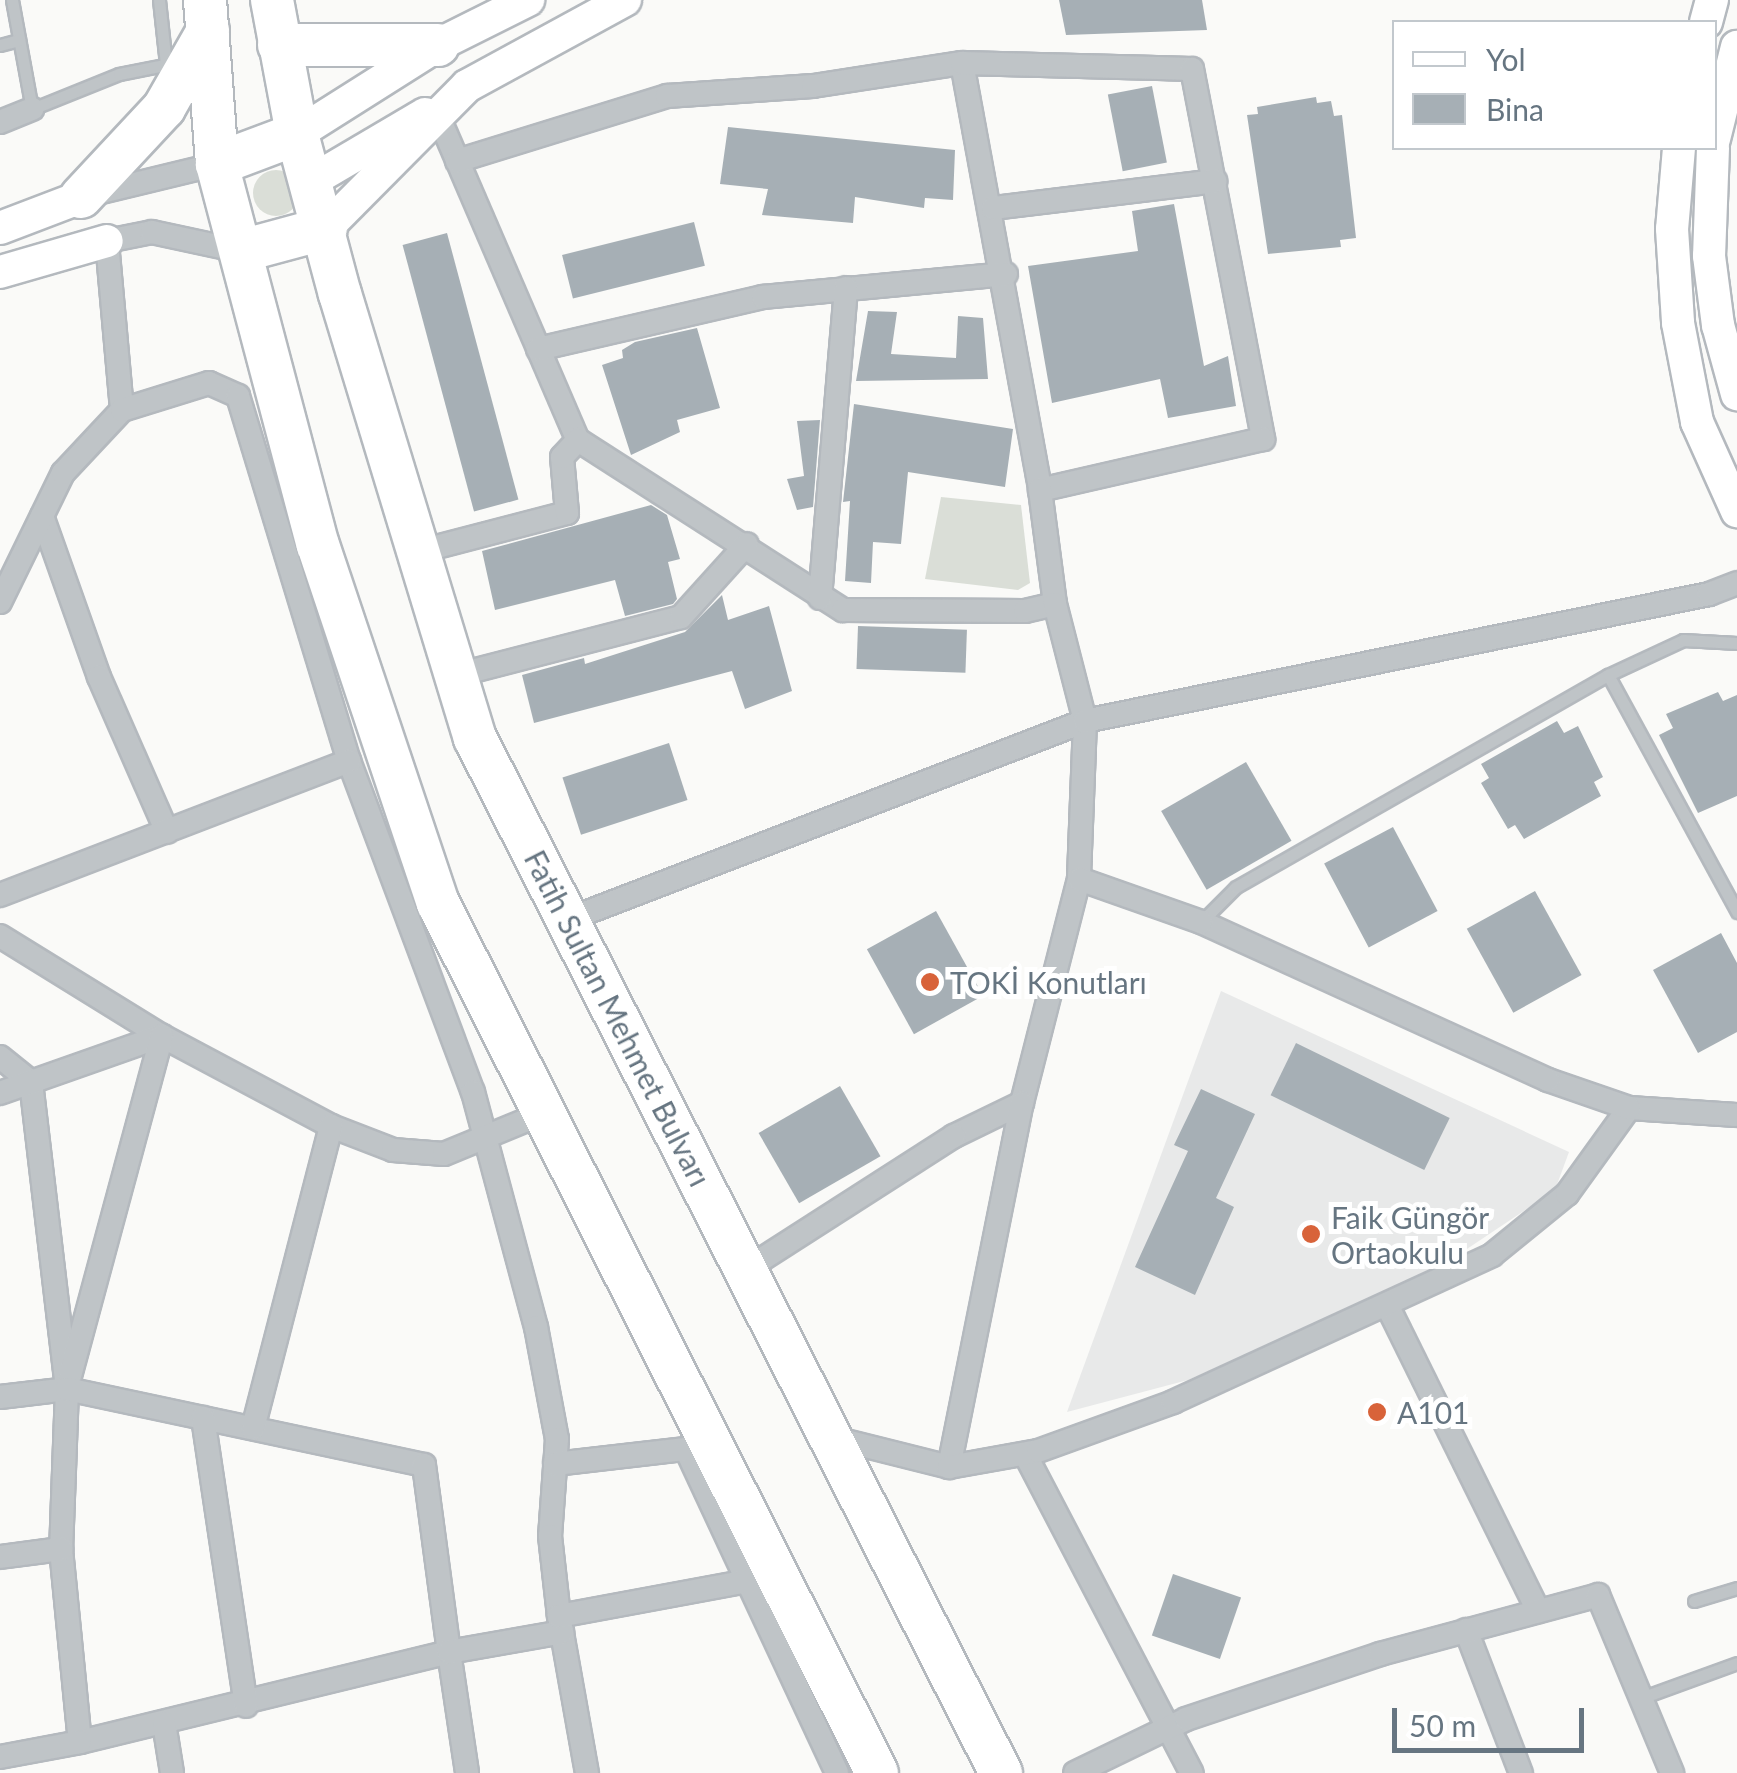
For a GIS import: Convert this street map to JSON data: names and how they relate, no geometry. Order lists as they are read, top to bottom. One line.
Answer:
{"streets":{"highway":["Fatih Sultan Mehmet Bulvarı"]},"places":["TOKİ Konutları","Faik Güngör Ortaokulu","A101"],"legend":["Yol","Bina"],"scale_bar":"50 m"}
